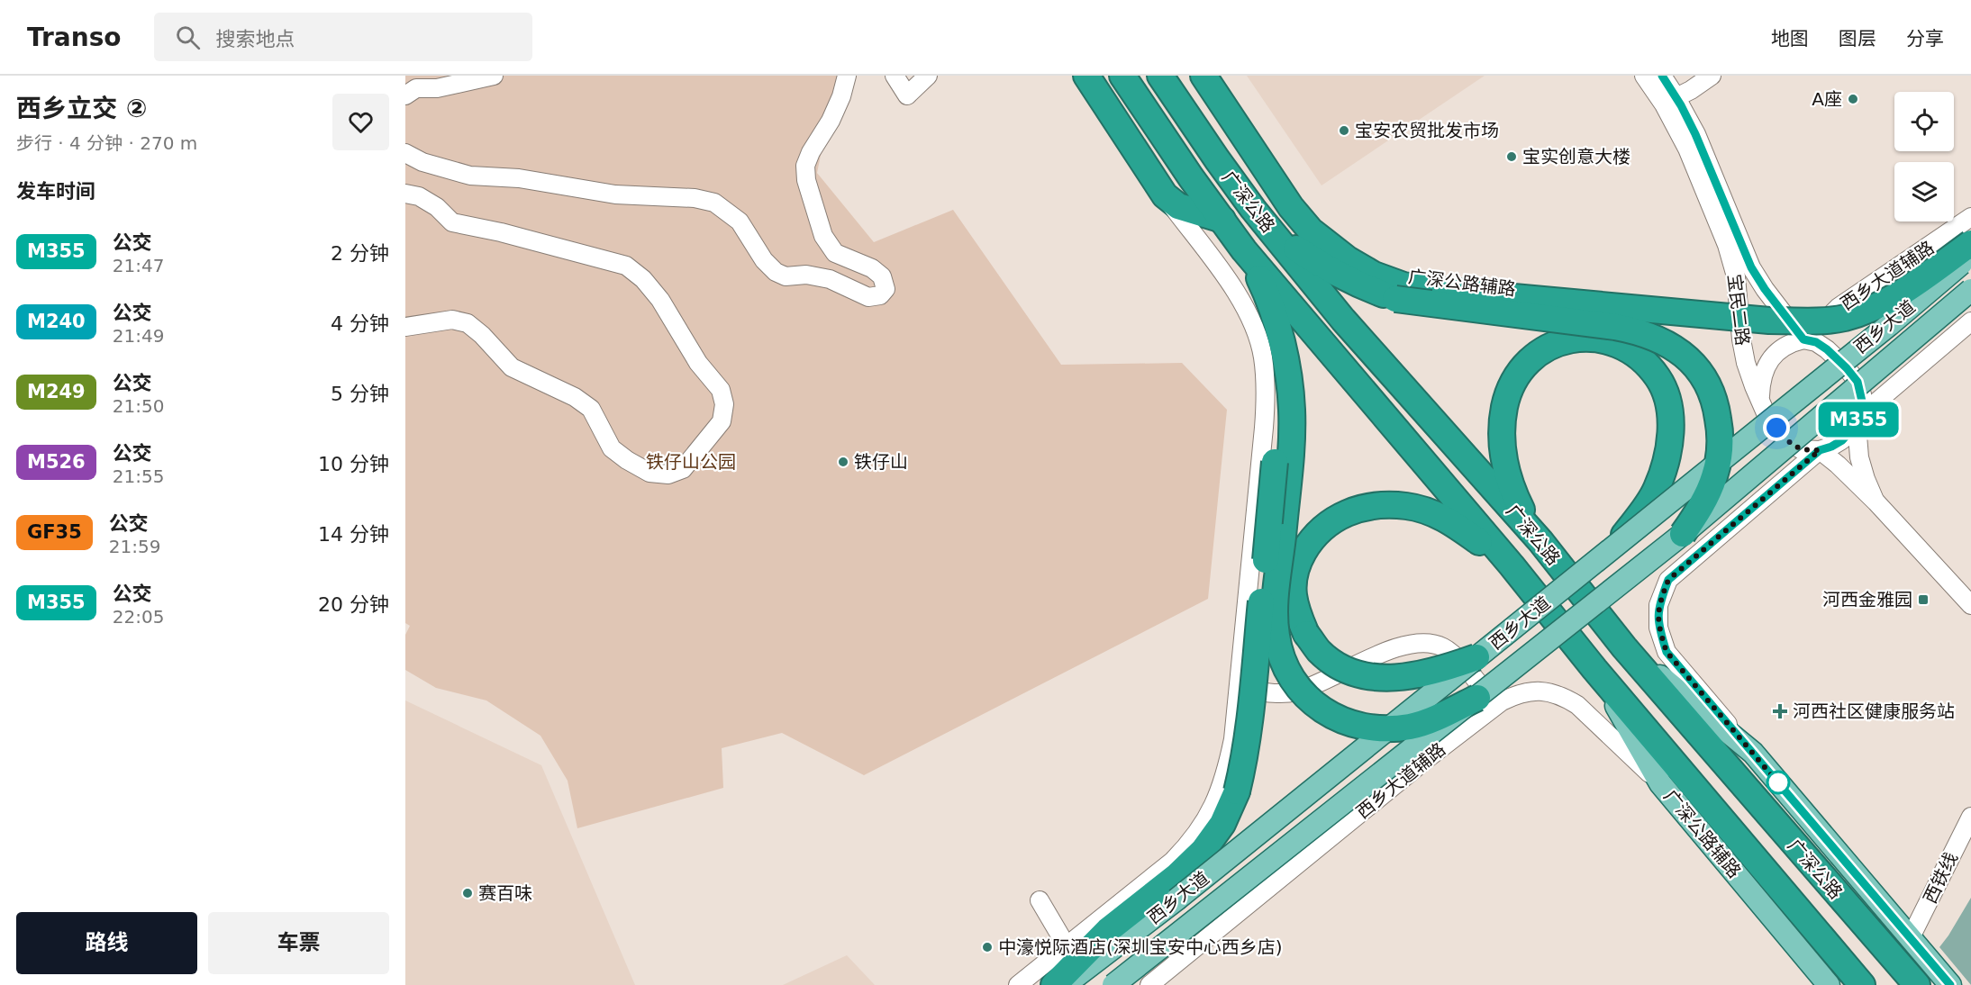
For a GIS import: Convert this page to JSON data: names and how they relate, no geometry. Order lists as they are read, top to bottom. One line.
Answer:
{"streets":{"highway":["广深公路"],"main road":["广深公路辅路","西乡大道"],"street":["西乡大道辅路","宝民二路","西铁线"]},"crossings":[["广深公路","广深公路辅路"],["西乡大道辅路","广深公路辅路"],["西乡大道辅路","宝民二路"],["西乡大道辅路","西乡大道"],["广深公路辅路","宝民二路"]],"parks":["铁仔山公园"],"places":{"other":["A座","宝安农贸批发市场","宝实创意大楼","铁仔山","赛百味","中濠悦际酒店(深圳宝安中心西乡店)"],"transit":["河西金雅园"],"health":["河西社区健康服务站"]},"lines":["bus line M355"],"page":{"header":"Transo","search":"搜索地点","nav":["地图","图层","分享"],"heading":[["西乡立交 ②","步行 · 4 分钟 · 270 m"],"发车时间"],"on_map":"M355","list":[{"mark":"M355","name":"公交","note":"21:47","value":"2 分钟"},{"mark":"M240","name":"公交","note":"21:49","value":"4 分钟"},{"mark":"M249","name":"公交","note":"21:50","value":"5 分钟"},{"mark":"M526","name":"公交","note":"21:55","value":"10 分钟"},{"mark":"GF35","name":"公交","note":"21:59","value":"14 分钟"},{"mark":"M355","name":"公交","note":"22:05","value":"20 分钟"}],"buttons":["路线","车票"]}}
